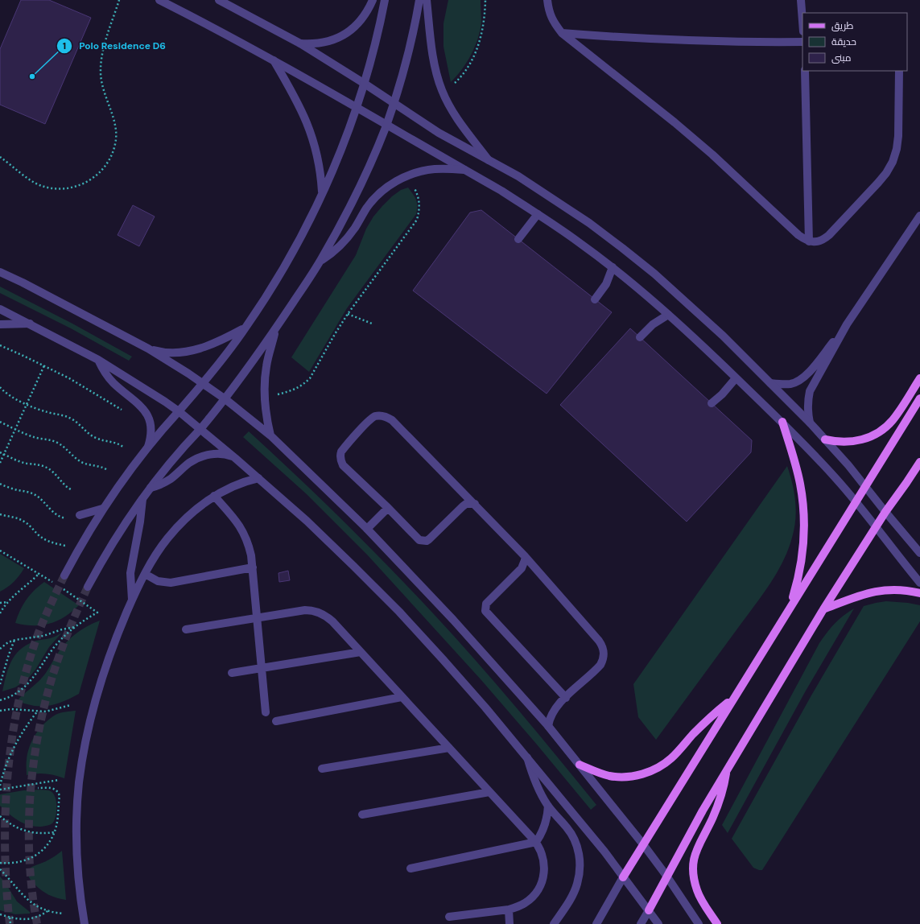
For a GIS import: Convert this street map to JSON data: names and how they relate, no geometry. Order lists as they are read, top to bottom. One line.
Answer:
{"places":["Polo Residence D6"],"legend":["طريق","حديقة","مبنى"]}
